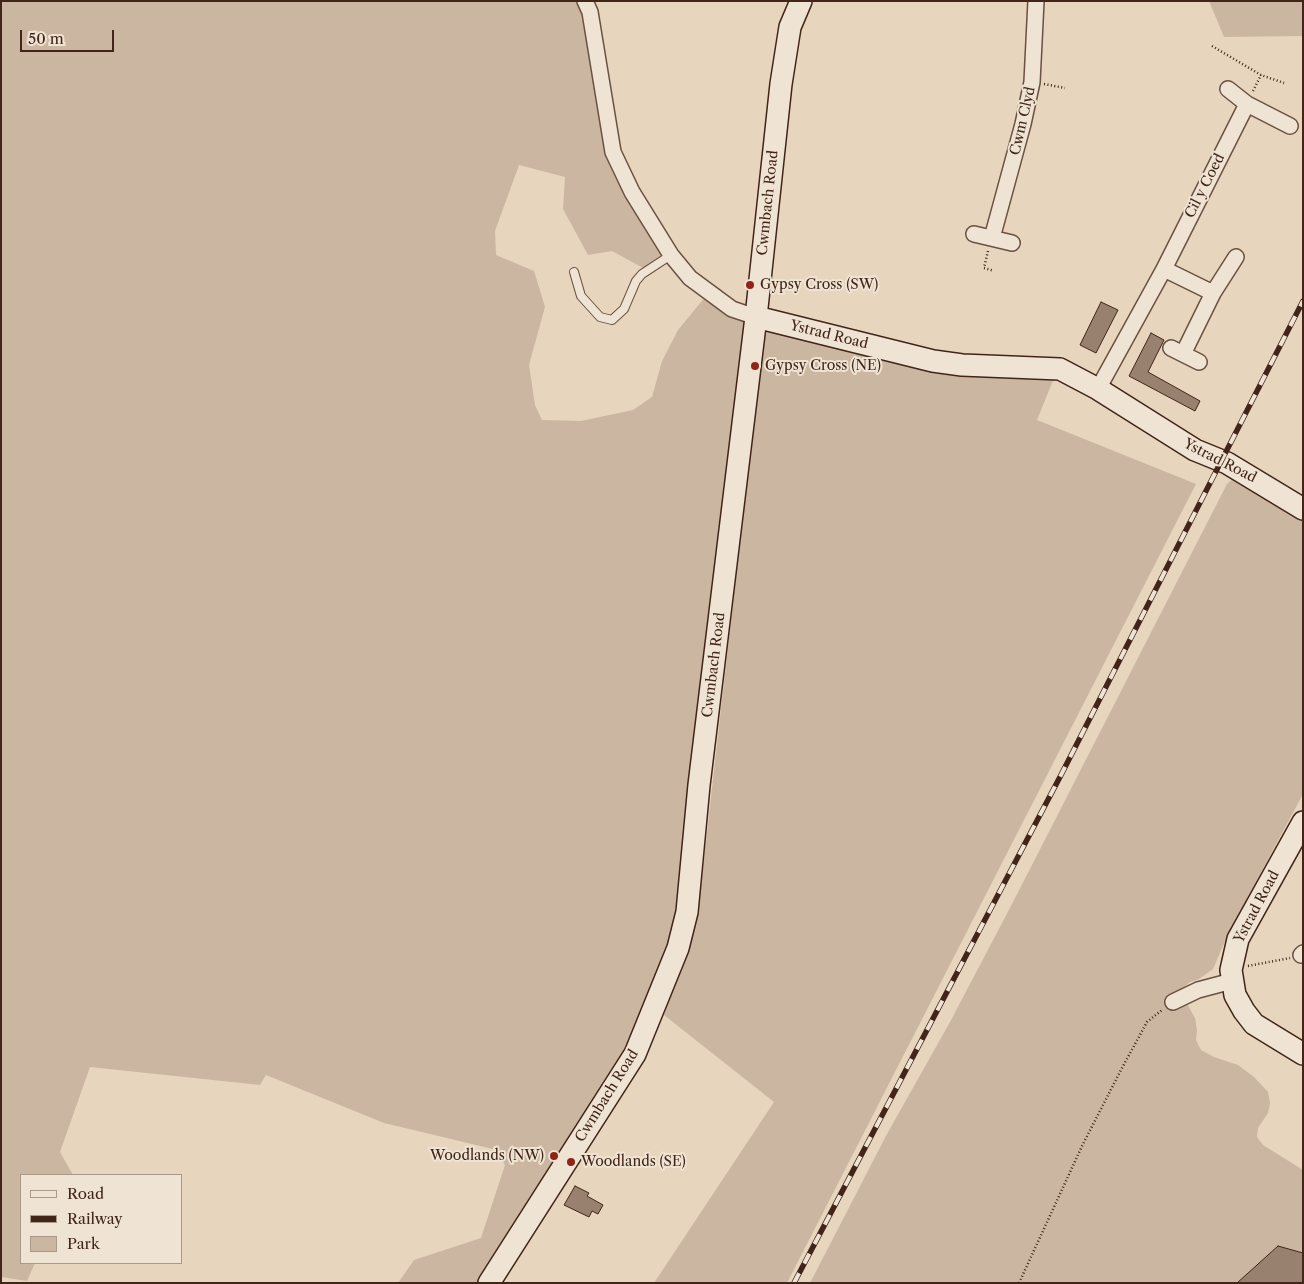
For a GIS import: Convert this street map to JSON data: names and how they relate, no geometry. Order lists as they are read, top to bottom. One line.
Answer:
{"streets":{"main road":["Cwmbach Road","Ystrad Road"],"street":["Cwm Clyd","Cil y Coed"]},"crossings":[["Cil y Coed","Ystrad Road"],["Cwmbach Road","Ystrad Road"]],"places":["Gypsy Cross (SW)","Gypsy Cross (NE)","Woodlands (NW)","Woodlands (SE)"],"legend":["Road","Railway","Park"],"scale_bar":"50 m"}
